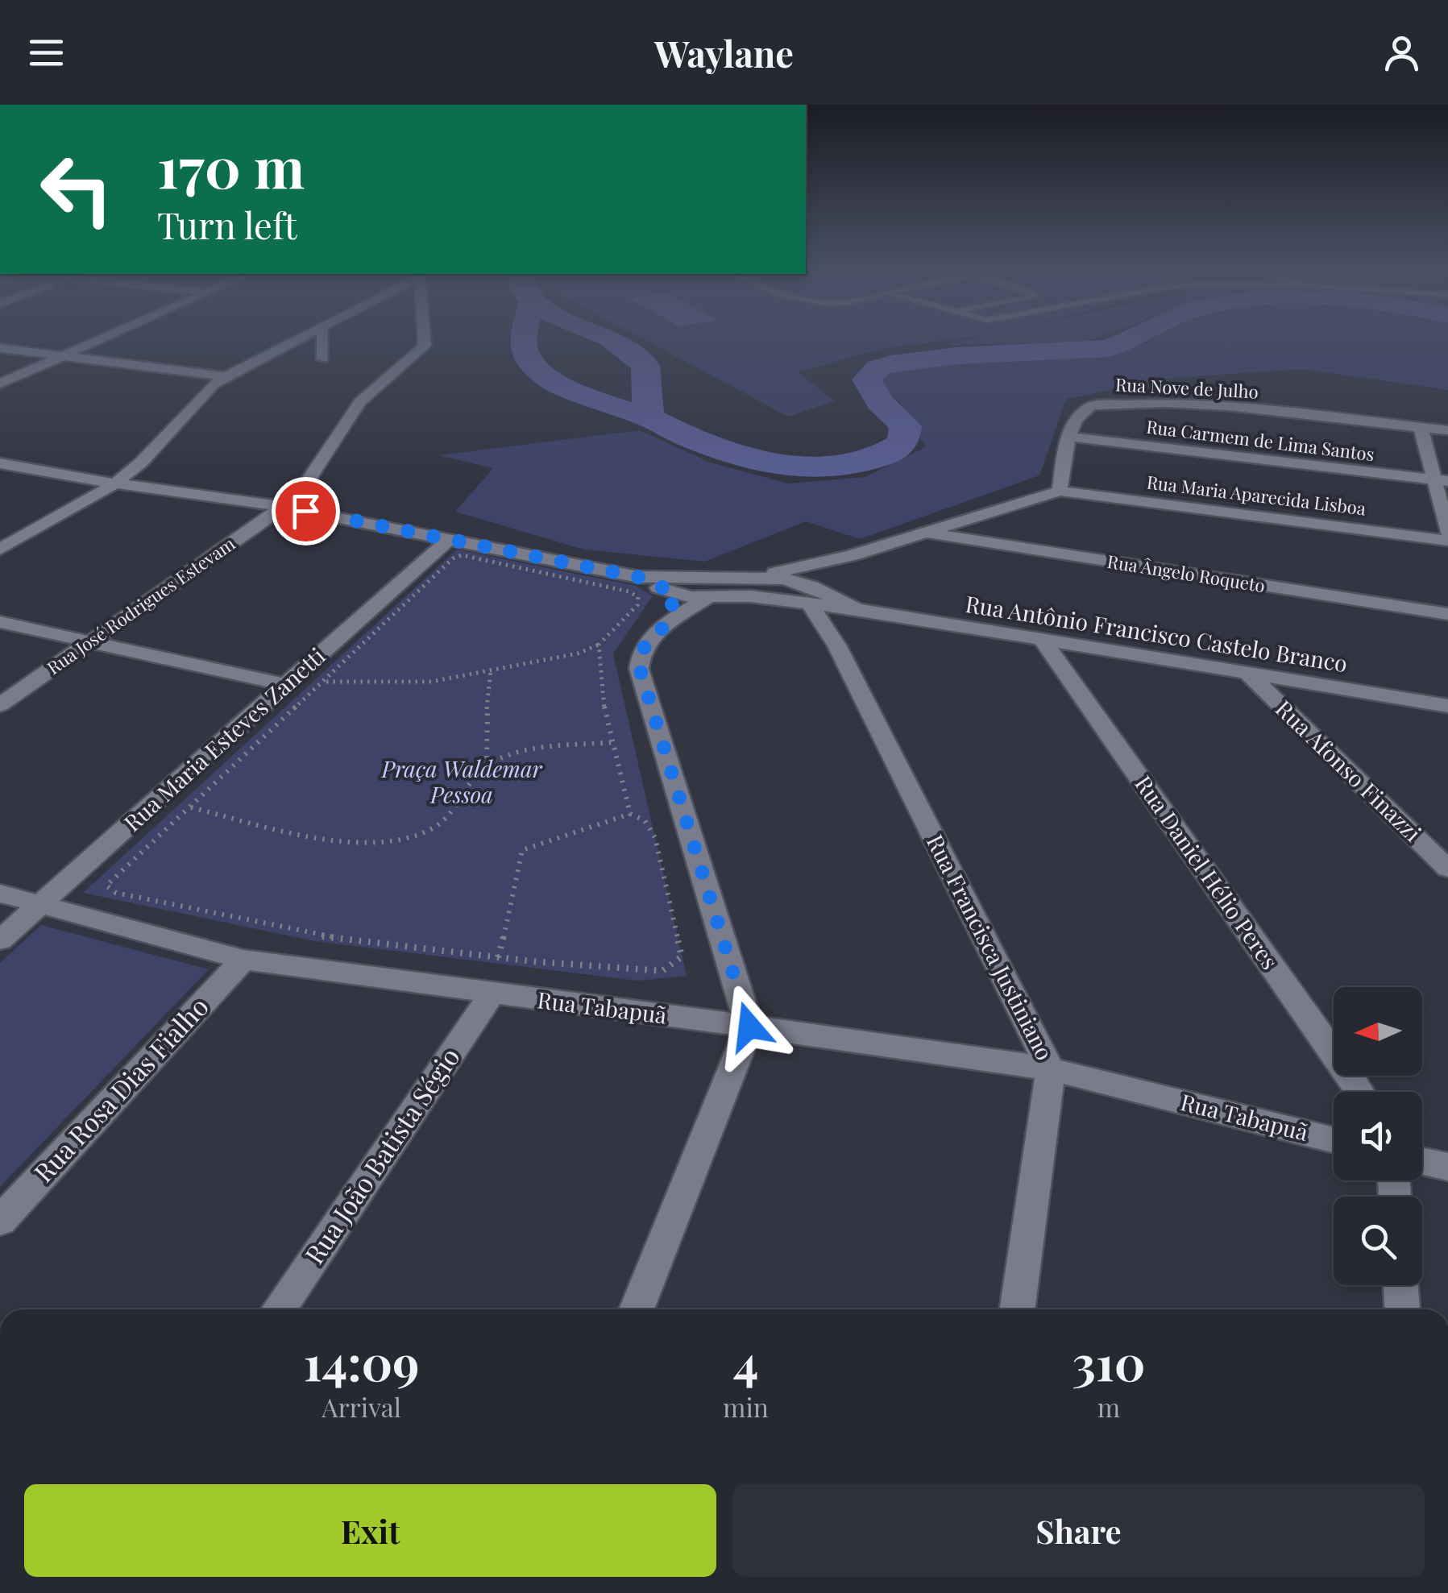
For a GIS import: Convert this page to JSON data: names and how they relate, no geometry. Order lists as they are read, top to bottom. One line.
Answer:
{"streets":{"street":["Rua Nove de Julho","Rua Carmem de Lima Santos","Rua Maria Aparecida Lisboa","Rua Ângelo Roqueto","Rua José Rodrigues Estevam","Rua Antônio Francisco Castelo Branco","Rua Maria Esteves Zanetti","Rua Afonso Finazzi","Rua Daniel Hélio Peres","Rua Francisca Justiniano","Rua Tabapuã","Rua Rosa Dias Fialho","Rua João Batista Ségio"]},"crossings":[["Rua Nove de Julho","Rua Carmem de Lima Santos"],["Rua Nove de Julho","Rua Maria Aparecida Lisboa"],["Rua José Rodrigues Estevam","Rua Antônio Francisco Castelo Branco"],["Rua Antônio Francisco Castelo Branco","Rua Maria Esteves Zanetti"],["Rua Antônio Francisco Castelo Branco","Rua Afonso Finazzi"],["Rua Antônio Francisco Castelo Branco","Rua Daniel Hélio Peres"],["Rua Antônio Francisco Castelo Branco","Rua Francisca Justiniano"],["Rua Maria Esteves Zanetti","Rua Tabapuã"],["Rua Francisca Justiniano","Rua Tabapuã"],["Rua Tabapuã","Rua Rosa Dias Fialho"],["Rua Tabapuã","Rua João Batista Ségio"]],"parks":["Praça Waldemar Pessoa"],"north":"left","page":{"header":"Waylane","turn":["170 m","Turn left"],"eta":["14:09","Arrival","4","min","310","m"],"buttons":["Exit","Share"]}}
